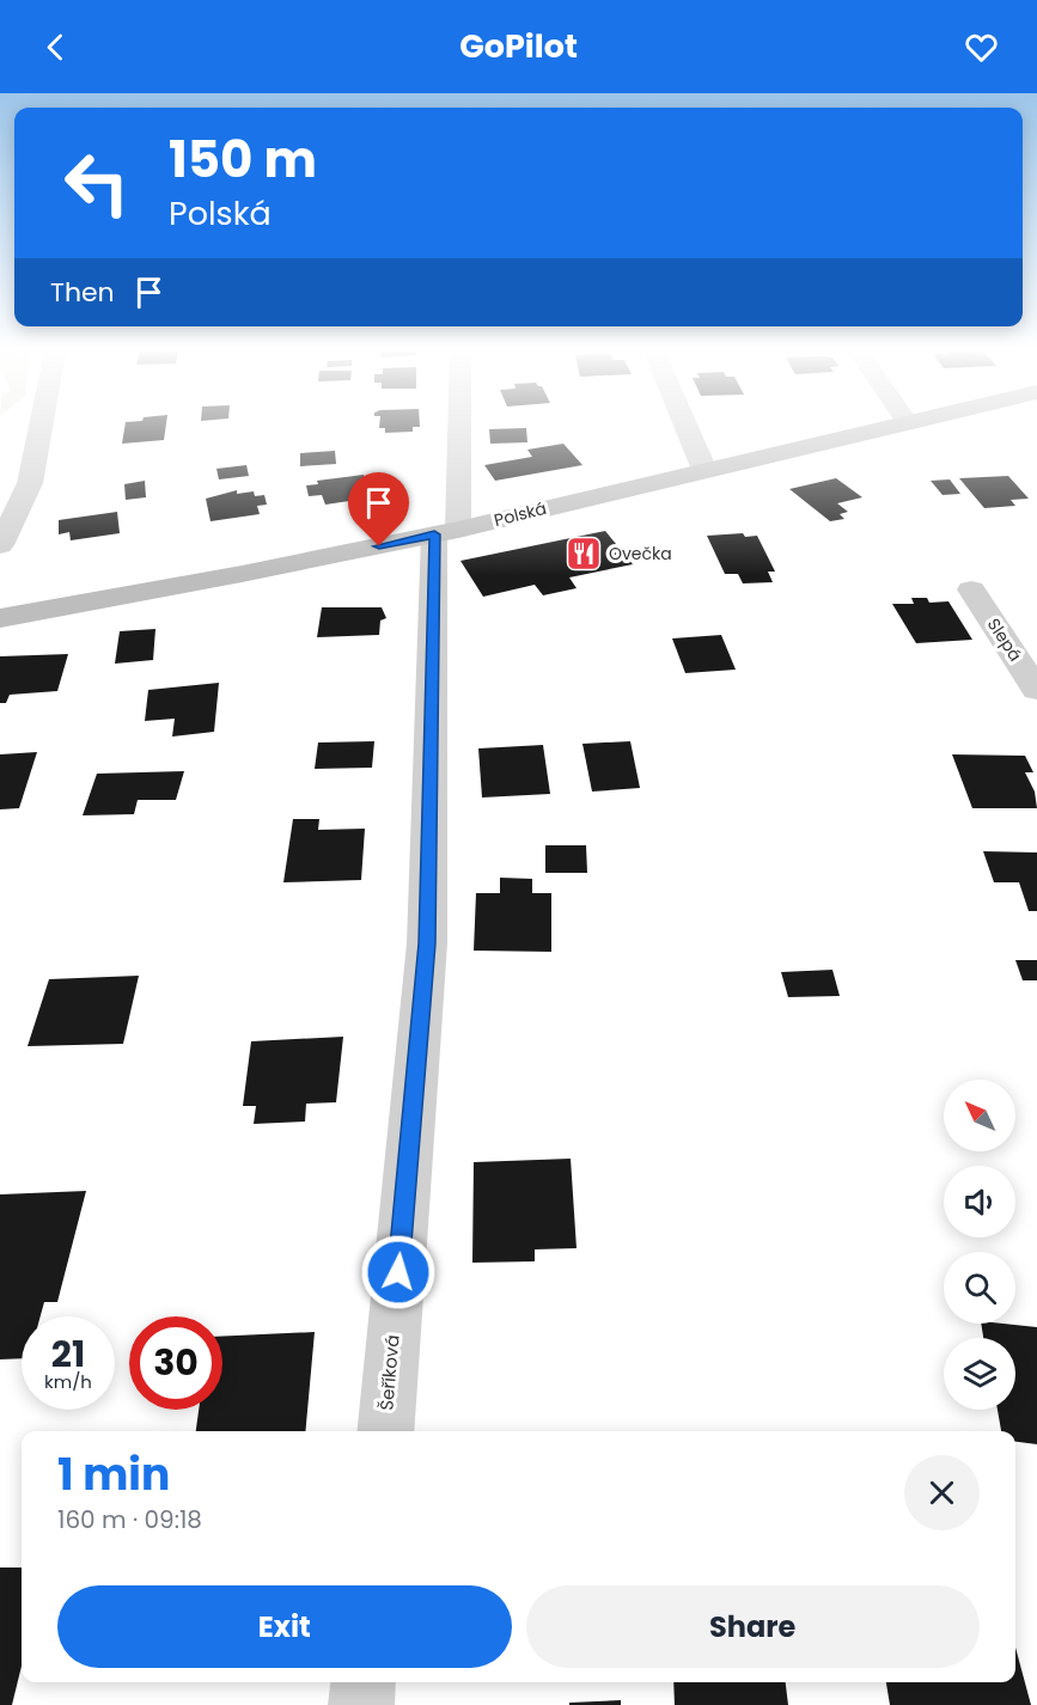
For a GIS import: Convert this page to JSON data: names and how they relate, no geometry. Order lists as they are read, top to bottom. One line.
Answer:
{"streets":{"street":["Polská","Slepá","Šeříková"]},"crossings":[["Polská","Šeříková"]],"places":{"restaurant":["Ovečka"]},"north":"top left","page":{"header":"GoPilot","turn":["150 m","Polská"],"then":"Then","speed":"21 km/h","limit":"30","heading":["1 min","160 m · 09:18"],"buttons":["Exit","Share"]}}
